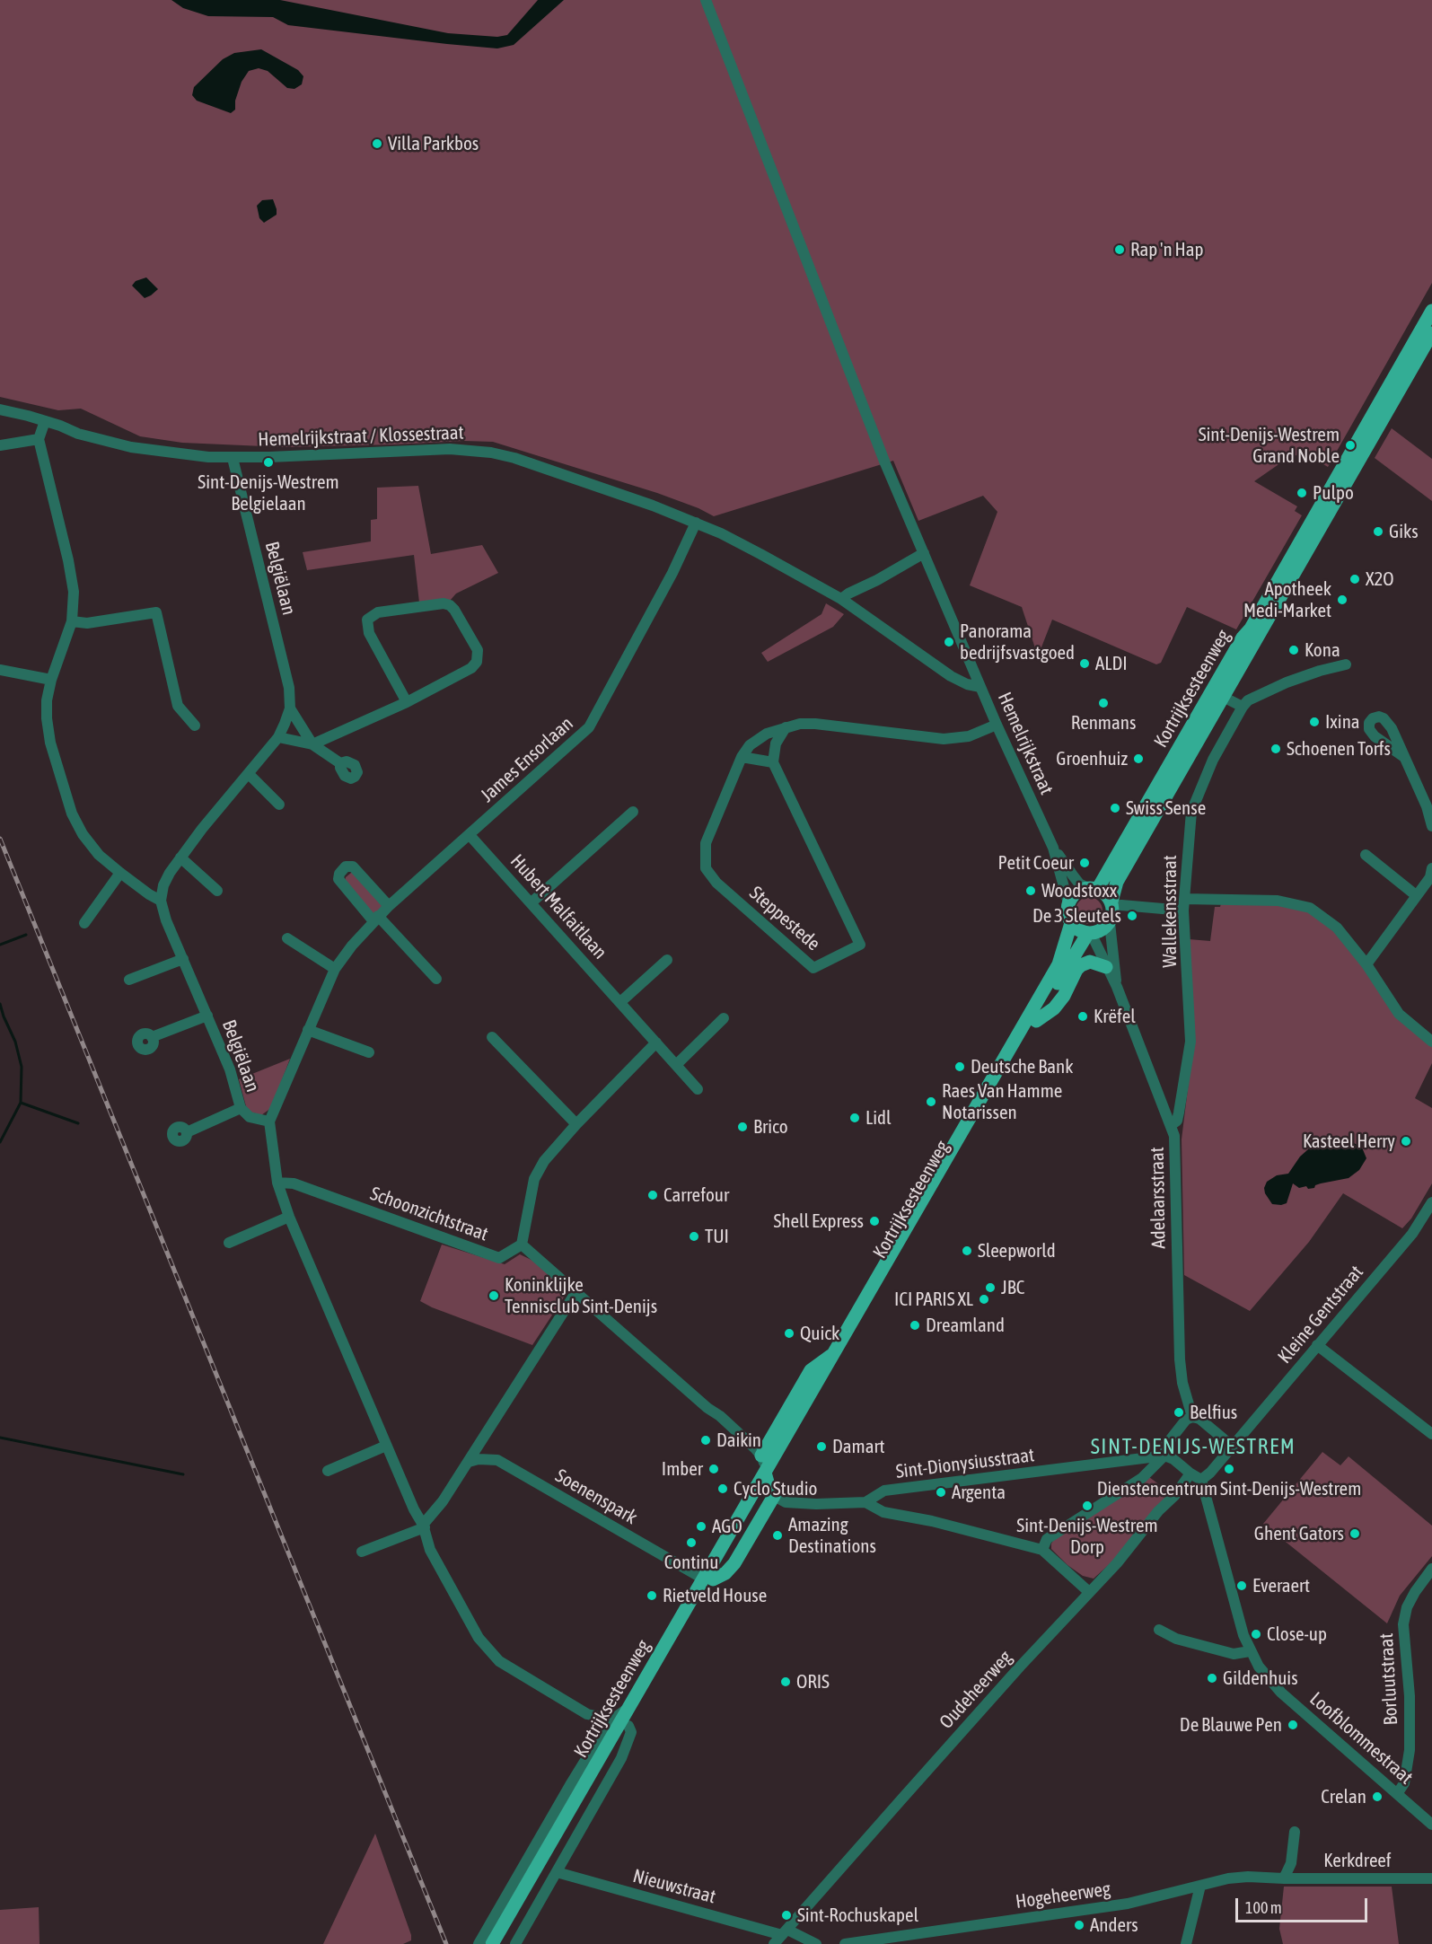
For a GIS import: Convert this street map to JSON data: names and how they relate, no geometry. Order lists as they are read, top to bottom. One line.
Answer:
{"streets":{"main road":["Kortrijksesteenweg"],"street":["Hemelrijkstraat / Klossestraat","Belgiëlaan","Hemelrijkstraat","James Ensorlaan","Hubert Malfaitlaan","Wallekensstraat","Steppestede","Adelaarsstraat","Schoonzichtstraat","Kleine Gentstraat","Sint-Dionysiusstraat","Soenenspark","Borluutstraat","Oudeheerweg","Loofblommestraat","Kerkdreef","Nieuwstraat","Hogeheerweg"]},"crossings":[["Hemelrijkstraat / Klossestraat","Belgiëlaan"],["Hemelrijkstraat / Klossestraat","Hemelrijkstraat"],["Hemelrijkstraat / Klossestraat","James Ensorlaan"],["Belgiëlaan","James Ensorlaan"],["Kortrijksesteenweg","Hemelrijkstraat"],["Kortrijksesteenweg","Adelaarsstraat"],["Kortrijksesteenweg","Sint-Dionysiusstraat"],["Kortrijksesteenweg","Soenenspark"],["Kortrijksesteenweg","Nieuwstraat"],["Hemelrijkstraat","Steppestede"],["Hemelrijkstraat","Adelaarsstraat"],["James Ensorlaan","Hubert Malfaitlaan"],["Wallekensstraat","Adelaarsstraat"],["Kleine Gentstraat","Loofblommestraat"],["Borluutstraat","Loofblommestraat"],["Oudeheerweg","Nieuwstraat"],["Kerkdreef","Hogeheerweg"]],"districts":["SINT-DENIJS-WESTREM"],"places":["Villa Parkbos","Rap 'n Hap","Sint-Denijs-Westrem Grand Noble","Sint-Denijs-Westrem Belgielaan","Pulpo","Giks","X2O","Apotheek Medi-Market","Panorama bedrijfsvastgoed","Kona","ALDI","Renmans","Ixina","Schoenen Torfs","Groenhuiz","Swiss Sense","Petit Coeur","Woodstoxx","De 3 Sleutels","Krëfel","Deutsche Bank","Raes Van Hamme Notarissen","Lidl","Brico","Kasteel Herry","Carrefour","Shell Express","TUI","Sleepworld","JBC","Koninklijke Tennisclub Sint-Denijs","ICI PARIS XL","Dreamland","Quick","Belfius","Daikin","Damart","Imber","Dienstencentrum Sint-Denijs-Westrem","Cyclo Studio","Argenta","Sint-Denijs-Westrem Dorp","AGO","Ghent Gators","Amazing Destinations","Continu","Everaert","Rietveld House","Close-up","Gildenhuis","ORIS","De Blauwe Pen","Crelan","Sint-Rochuskapel","Anders"],"scale_bar":"100 m"}
